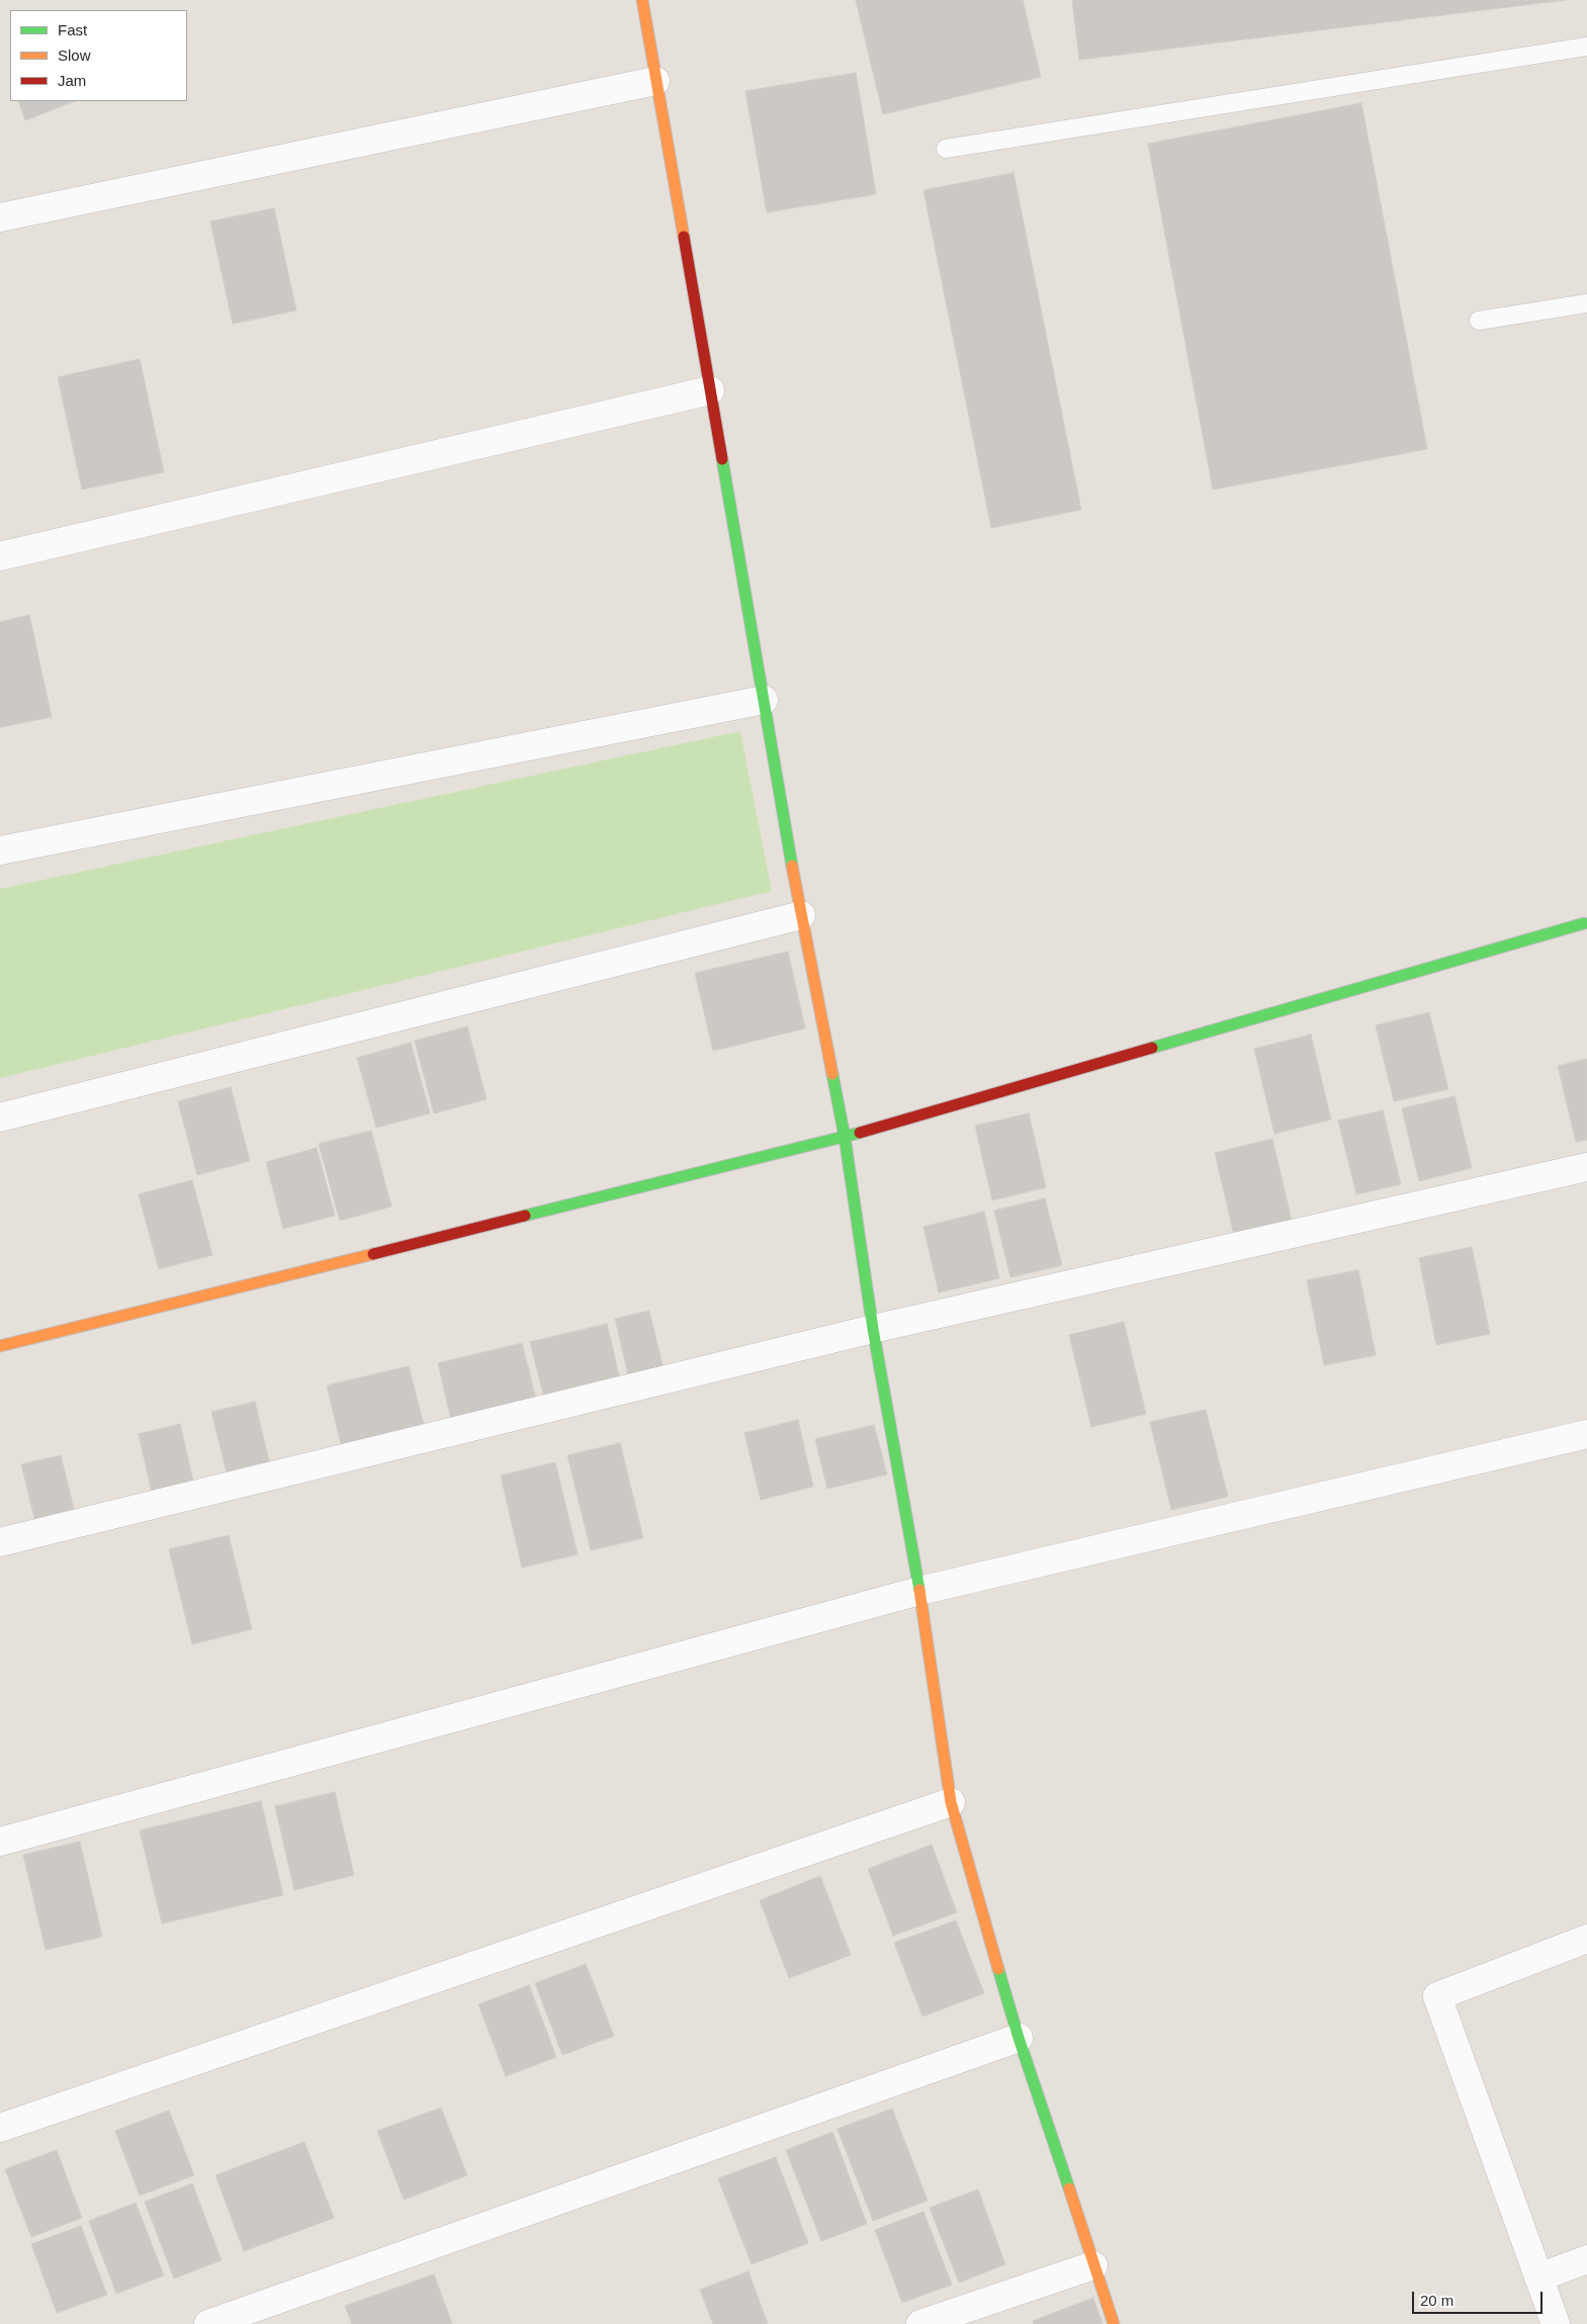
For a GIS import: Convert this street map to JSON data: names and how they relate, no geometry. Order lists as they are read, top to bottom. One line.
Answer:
{"legend":["Fast","Slow","Jam"],"scale_bar":"20 m"}
